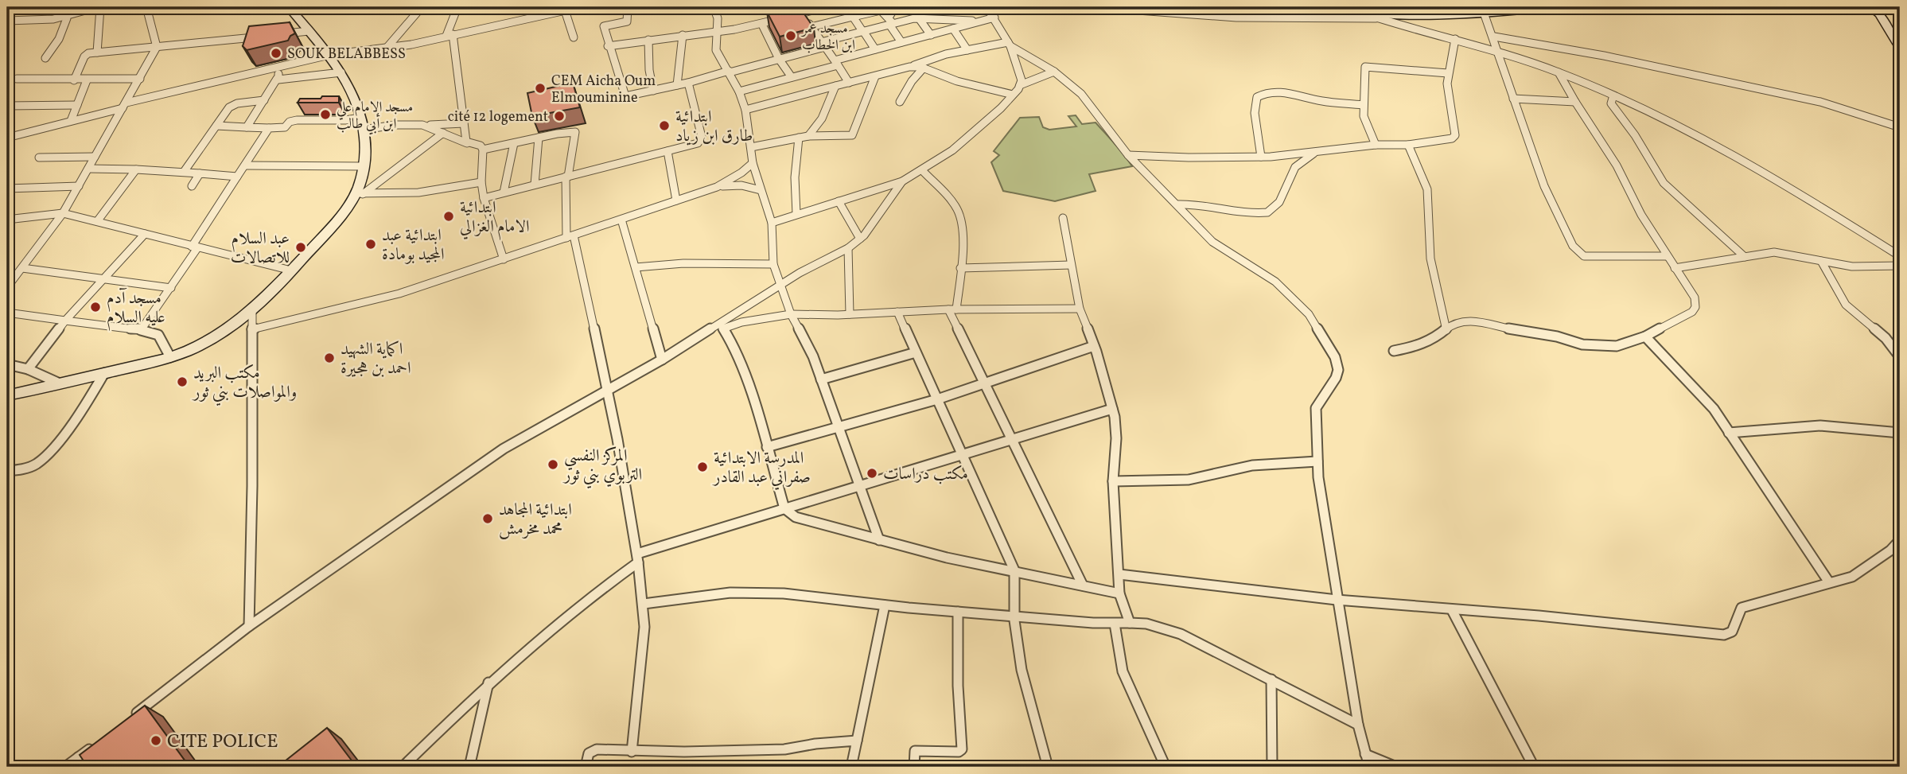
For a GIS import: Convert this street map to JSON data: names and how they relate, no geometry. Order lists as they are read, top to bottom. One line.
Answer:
{"places":["مسجد عمر ابن الخطاب","SOUK BELABBESS","CEM Aicha Oum Elmouminine","مسجد الامام علي ابن أبي طالب","cité 12 logement","ابتدائية طارق ابن زياد","ابتدائية الامام الغزالي","ابتدائية عبد المجيد بومادة","عبد السلام للاتصالات","مسجد آدم عليه السلام","اكماية الشهيد احمد بن هجيرة","مكتب البريد والمواصلات بني ثور","المركز النفسي التربوي بني ثور","المدرسة الابتدائية صفراني عبد القادر","مكتب دراسات","ابتدائية المجاهد محمد مخرمش","CITE POLICE"]}
